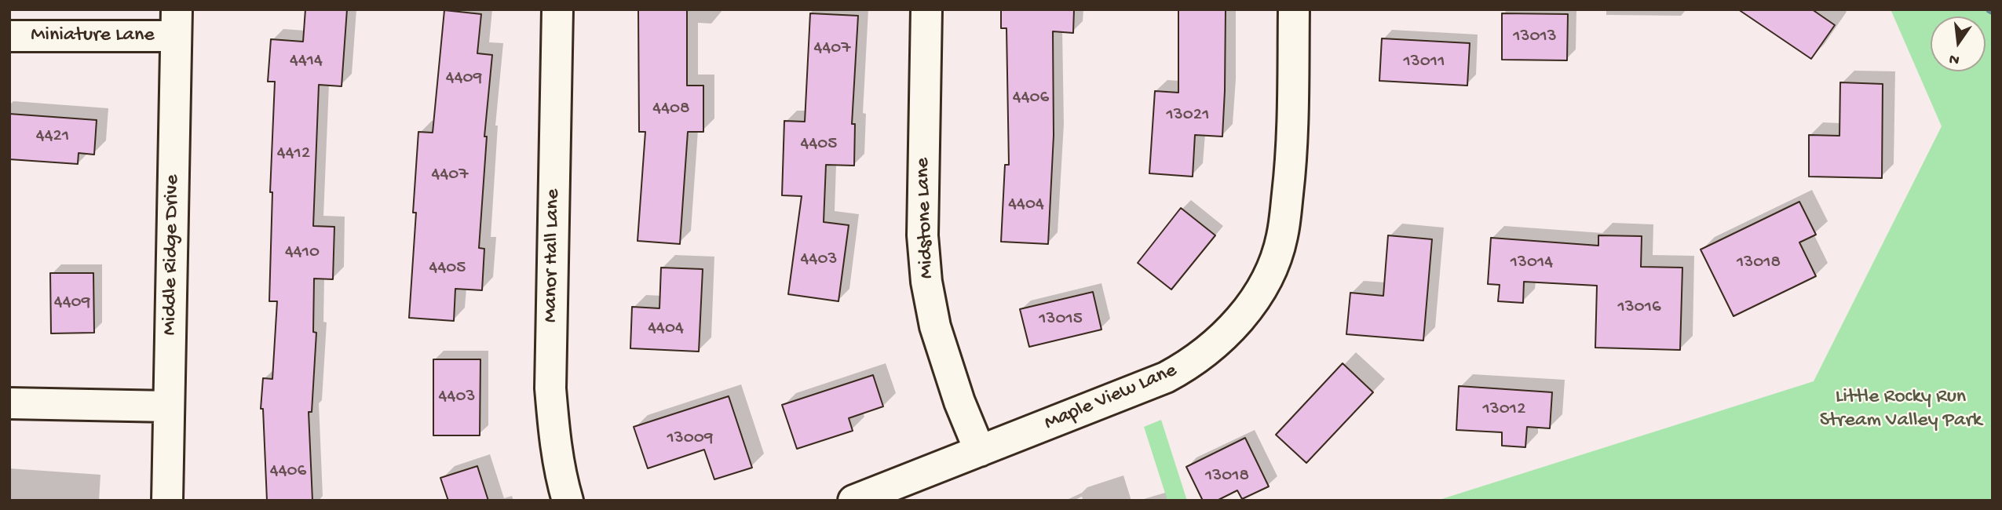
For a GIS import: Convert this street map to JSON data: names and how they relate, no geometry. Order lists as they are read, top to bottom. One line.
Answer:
{"streets":{"street":["Miniature Lane","Midstone Lane","Middle Ridge Drive","Manor Hall Lane","Maple View Lane"]},"crossings":[["Miniature Lane","Middle Ridge Drive"],["Midstone Lane","Maple View Lane"]],"parks":["Little Rocky Run Stream Valley Park"],"house_numbers":["13013","4407","4414","13011","4409","4406","4408","13021","4421","4405","4412","4407","4404","4410","4403","13014","13018","4405","4409","13016","13015","4404","4403","13012","13009","4406","13018"],"north":"bottom"}
